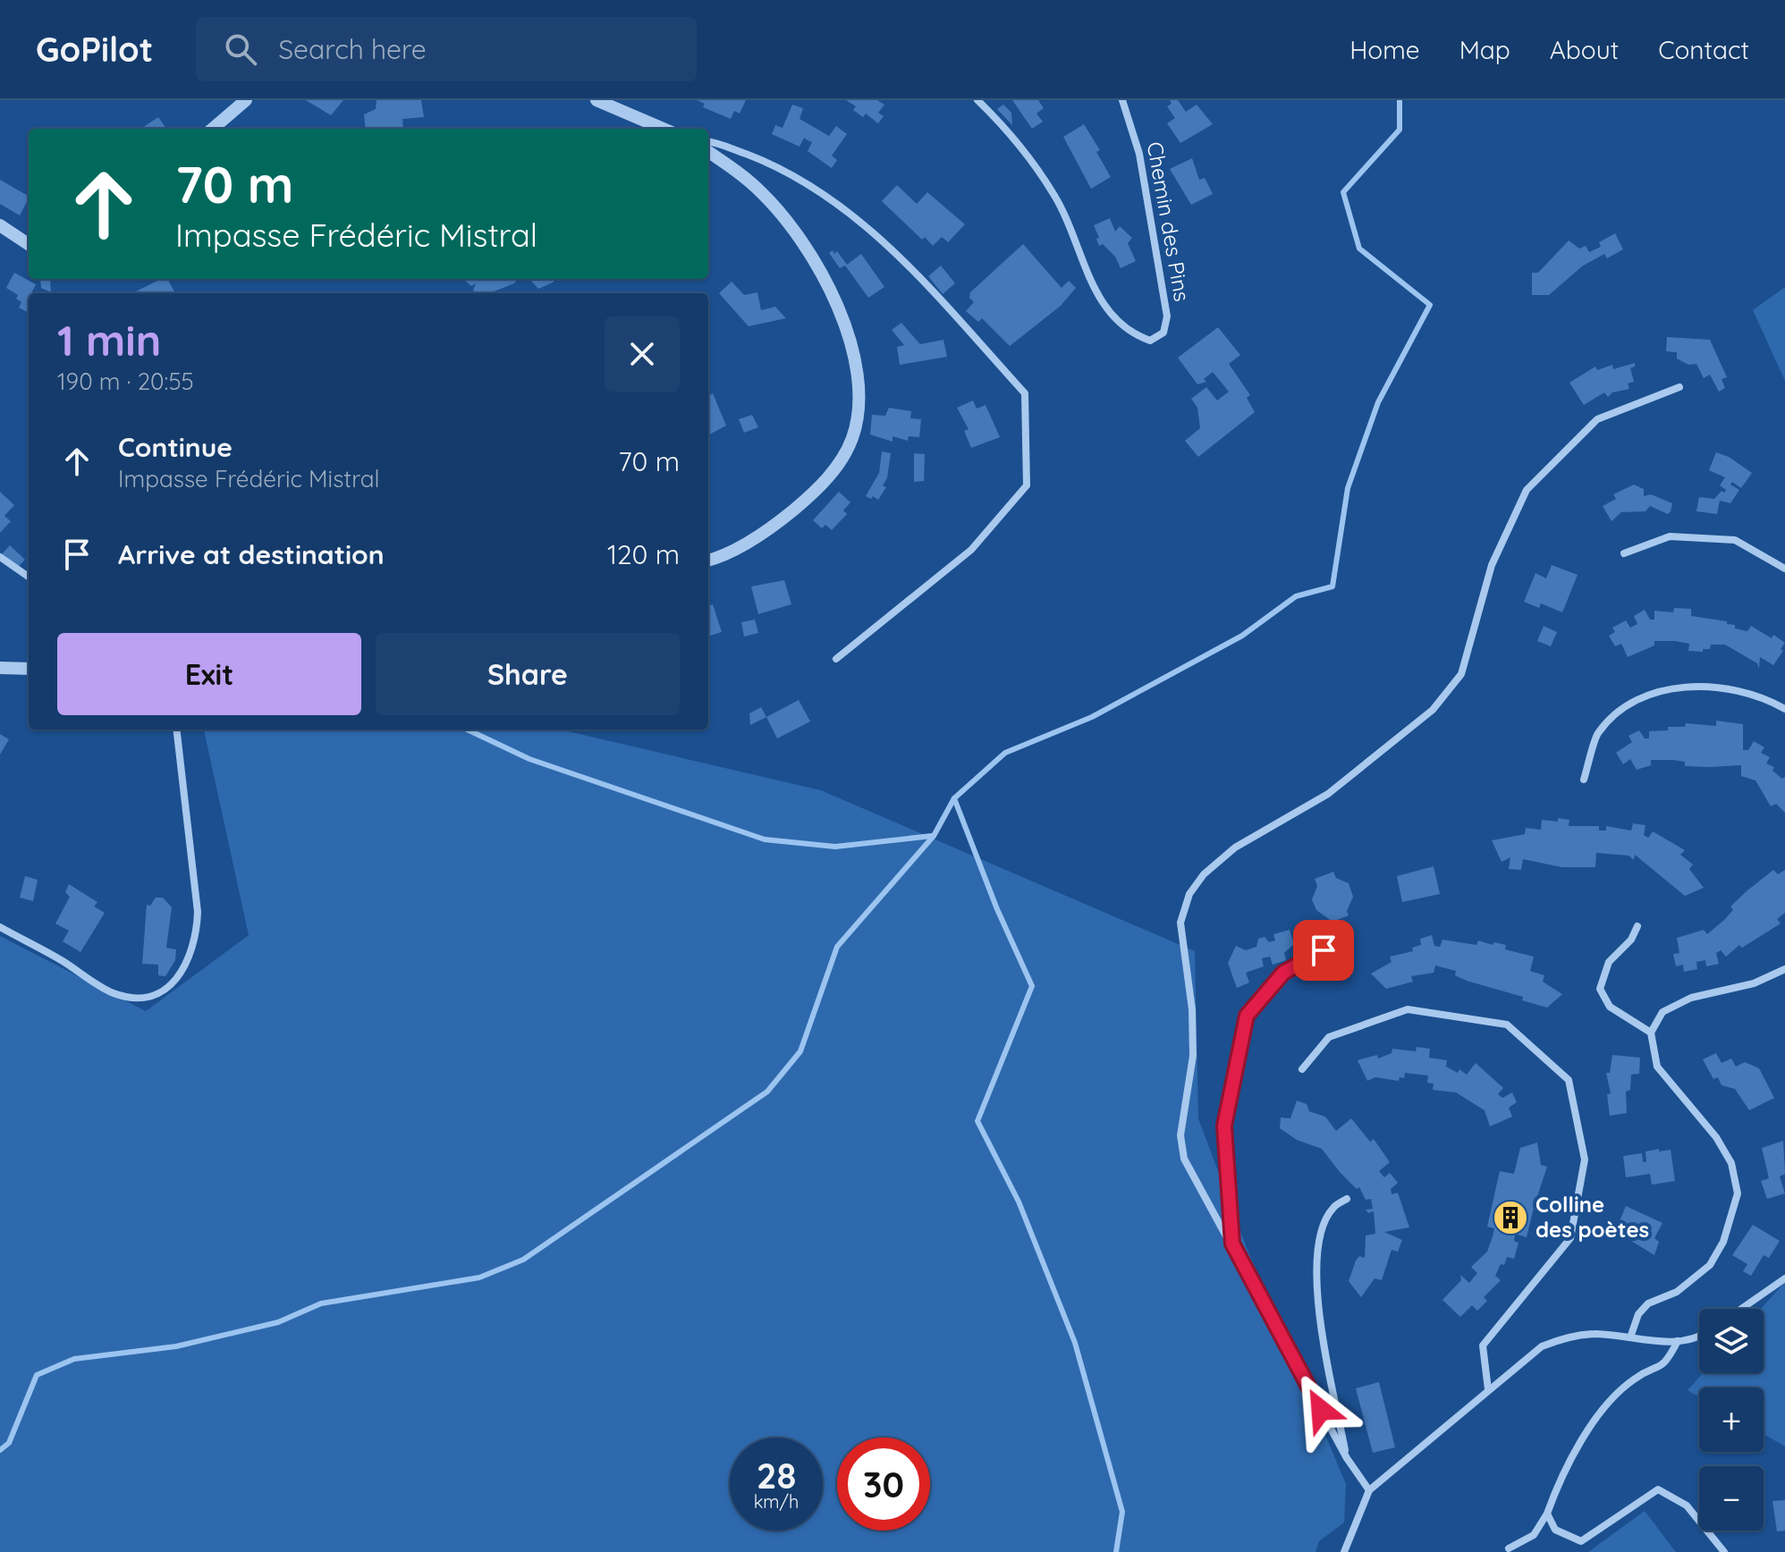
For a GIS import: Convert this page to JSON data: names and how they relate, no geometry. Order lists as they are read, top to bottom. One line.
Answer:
{"streets":{"street":["Chemin des Pins"]},"places":{"building":["Colline des poètes"]},"page":{"header":"GoPilot","search":"Search here","nav":["Home","Map","About","Contact"],"turn":["70 m","Impasse Frédéric Mistral"],"heading":["1 min","190 m · 20:55"],"list":[{"name":"Continue","note":"Impasse Frédéric Mistral","value":"70 m"},{"name":"Arrive at destination","value":"120 m"}],"buttons":["Exit","Share"],"map_buttons":["+","−"],"speed":"28 km/h","limit":"30"}}
